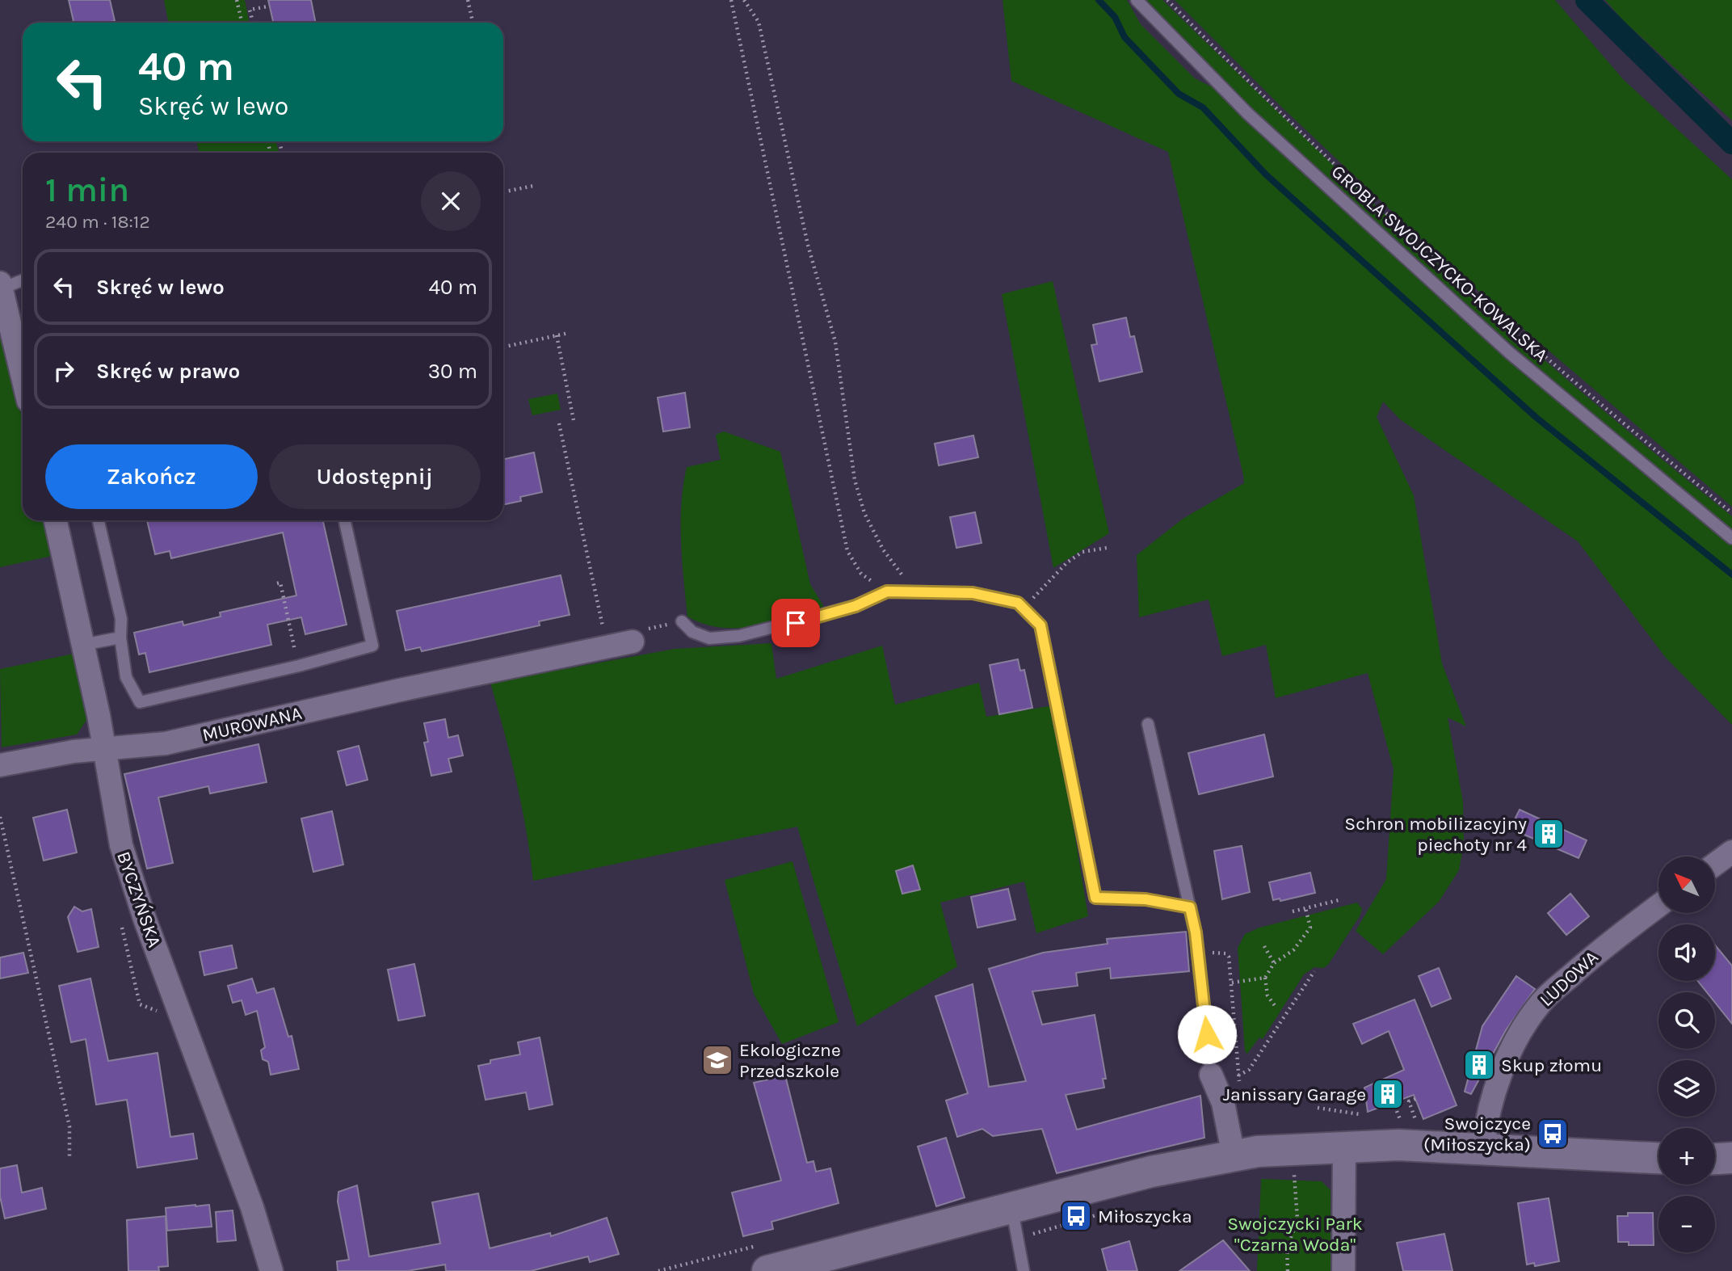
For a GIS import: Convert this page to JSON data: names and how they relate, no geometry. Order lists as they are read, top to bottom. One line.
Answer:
{"streets":{"street":["MUROWANA","BYCZYŃSKA","LUDOWA"],"lane":["GROBLA SWOJCZYCKO-KOWALSKA"]},"crossings":[["MUROWANA","BYCZYŃSKA"]],"parks":["Swojczycki Park \"Czarna Woda\""],"places":{"building":["Schron mobilizacyjny piechoty nr 4","Skup złomu","Janissary Garage"],"school or university":["Ekologiczne Przedszkole"],"bus stop":["Swojczyce (Miłoszycka)","Miłoszycka"]},"north":"top left","page":{"turn":["40 m","Skręć w lewo"],"heading":["1 min","240 m · 18:12"],"list":[{"name":"Skręć w lewo","value":"40 m"},{"name":"Skręć w prawo","value":"30 m"}],"buttons":["Zakończ","Udostępnij"],"map_buttons":["+","−"]}}
